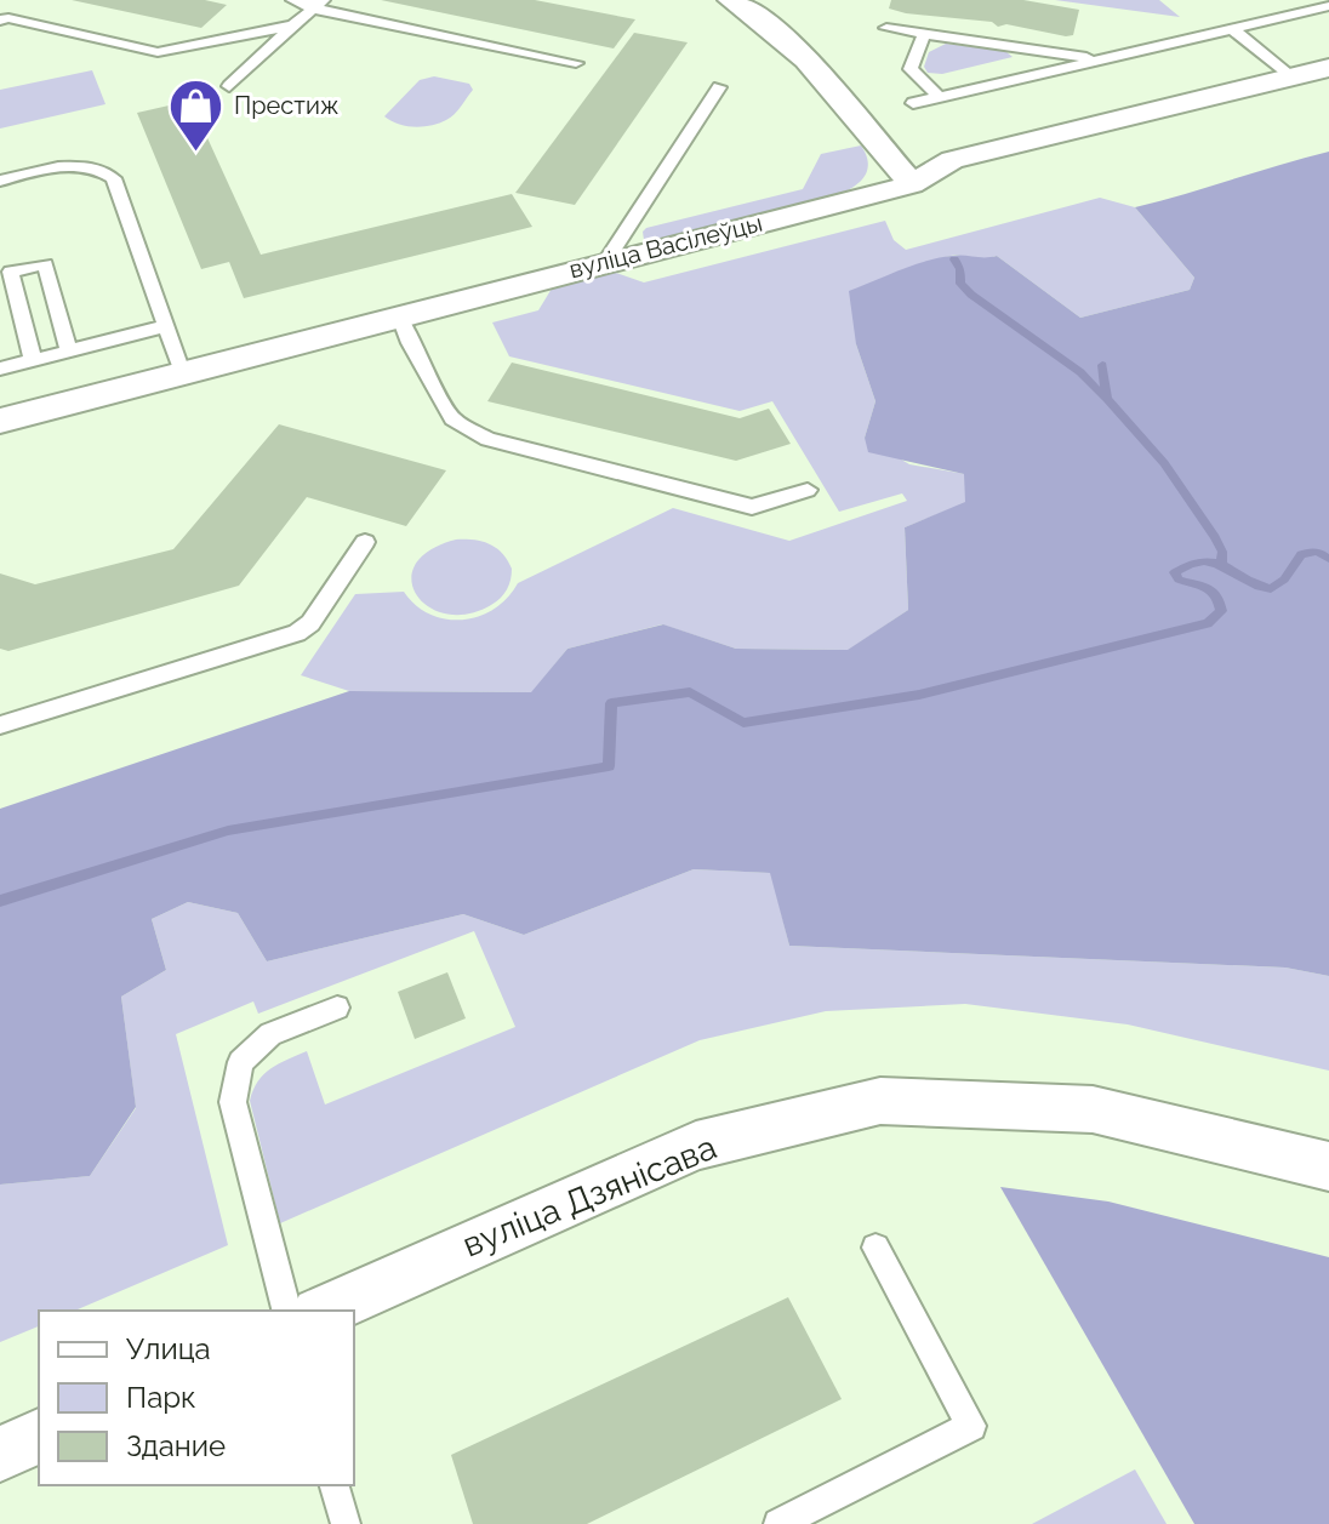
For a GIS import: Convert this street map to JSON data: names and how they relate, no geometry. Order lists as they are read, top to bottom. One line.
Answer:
{"streets":{"street":["вуліца Васілеўцы","вуліца Дзянісава"]},"places":{"shop":["Престиж"]},"legend":["Улица","Парк","Здание"]}
